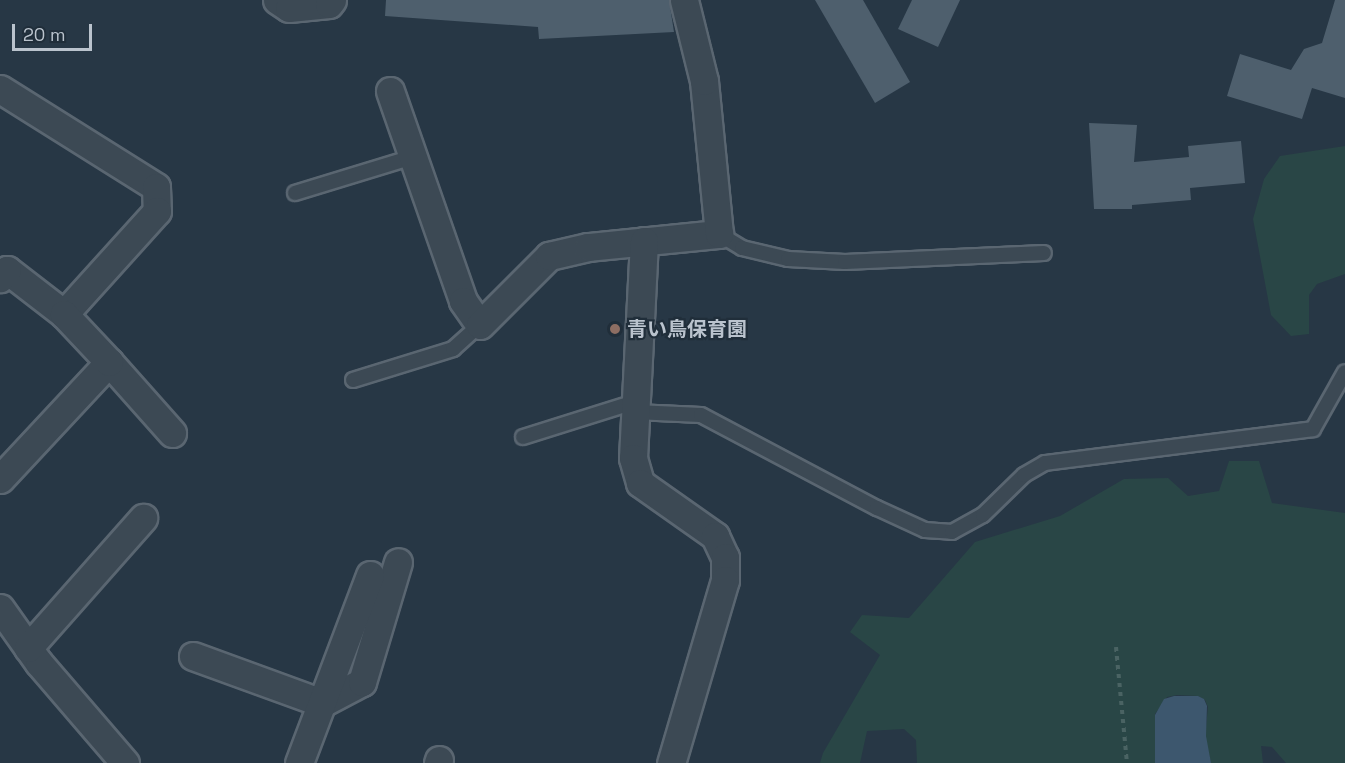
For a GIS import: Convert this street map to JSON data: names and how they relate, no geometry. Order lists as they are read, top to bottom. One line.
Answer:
{"places":["青い鳥保育園"],"scale_bar":"20 m"}
